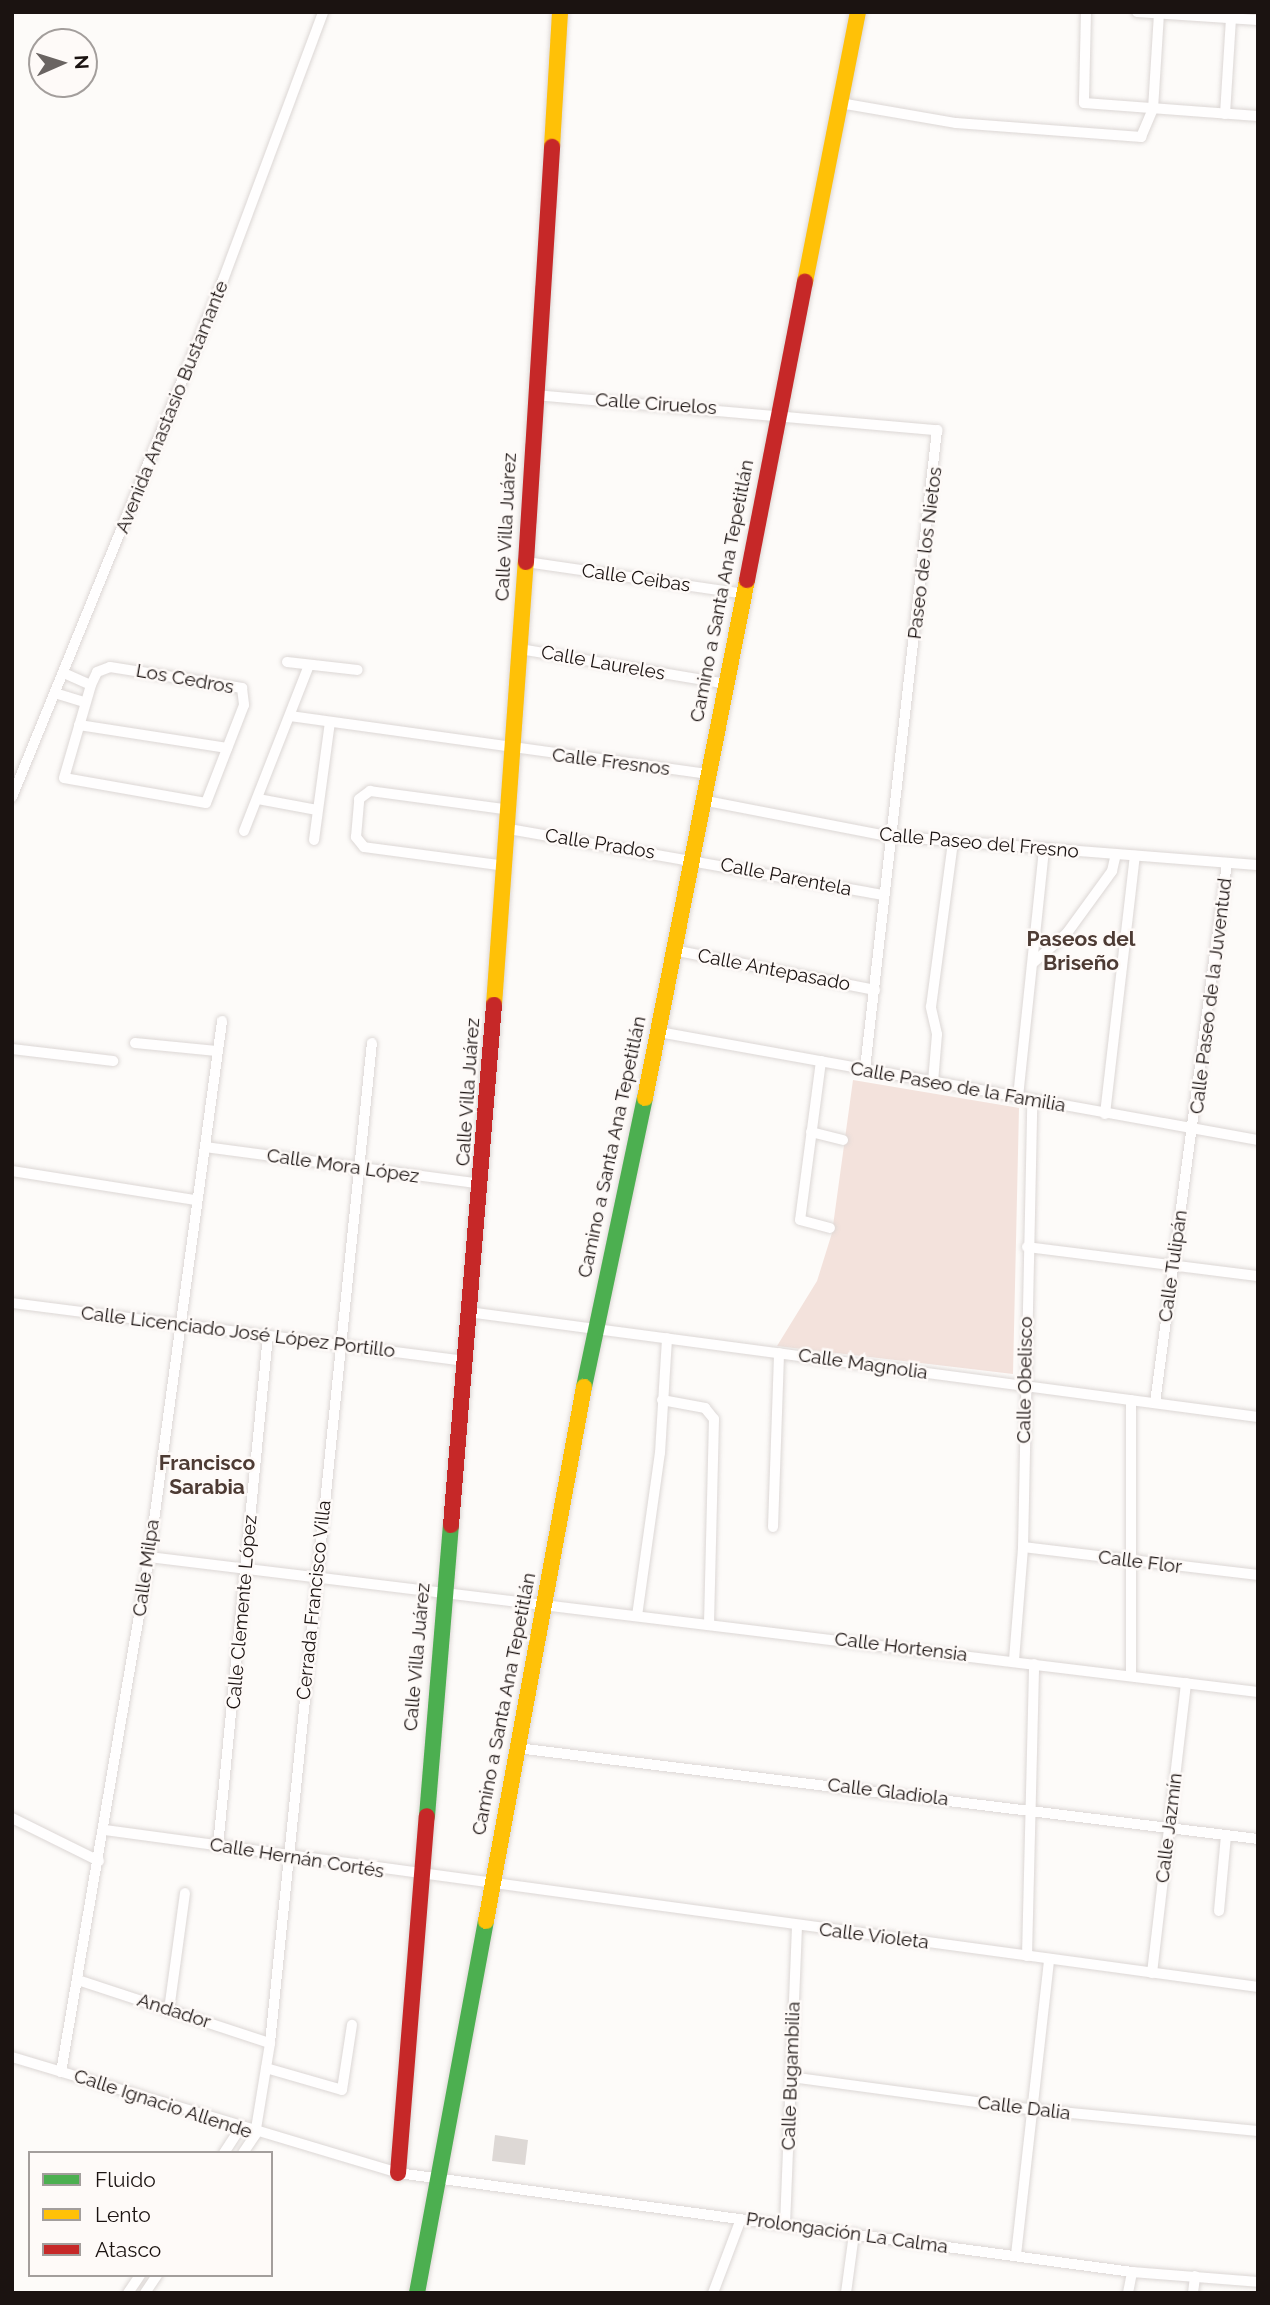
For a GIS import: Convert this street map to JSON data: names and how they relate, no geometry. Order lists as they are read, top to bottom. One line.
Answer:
{"streets":{"street":["Calle Ciruelos","Avenida Anastasio Bustamante","Calle Villa Juárez","Paseo de los Nietos","Calle Ceibas","Camino a Santa Ana Tepetitlán","Calle Laureles","Los Cedros","Calle Fresnos","Calle Paseo del Fresno","Calle Prados","Calle Parentela","Calle Antepasado","Calle Paseo de la Juventud","Calle Paseo de la Familia","Calle Mora López","Calle Tulipán","Calle Licenciado José López Portillo","Calle Magnolia","Calle Obelisco","Calle Flor","Calle Milpa","Cerrada Francisco Villa","Calle Clemente López","Calle Hortensia","Calle Gladiola","Calle Jazmín","Calle Hernán Cortés","Calle Violeta","Andador","Calle Bugambilia","Calle Ignacio Allende","Calle Dalia","Prolongación La Calma"]},"crossings":[["Calle Ciruelos","Calle Villa Juárez"],["Calle Ciruelos","Paseo de los Nietos"],["Calle Ciruelos","Camino a Santa Ana Tepetitlán"],["Calle Villa Juárez","Calle Ceibas"],["Calle Villa Juárez","Calle Laureles"],["Calle Villa Juárez","Calle Fresnos"],["Calle Villa Juárez","Calle Prados"],["Calle Villa Juárez","Calle Mora López"],["Calle Villa Juárez","Calle Licenciado José López Portillo"],["Calle Villa Juárez","Calle Magnolia"],["Calle Villa Juárez","Calle Hortensia"],["Calle Villa Juárez","Calle Hernán Cortés"],["Calle Villa Juárez","Calle Ignacio Allende"],["Paseo de los Nietos","Camino a Santa Ana Tepetitlán"],["Paseo de los Nietos","Calle Paseo del Fresno"],["Paseo de los Nietos","Calle Parentela"],["Paseo de los Nietos","Calle Antepasado"],["Paseo de los Nietos","Calle Paseo de la Familia"],["Calle Ceibas","Camino a Santa Ana Tepetitlán"],["Camino a Santa Ana Tepetitlán","Calle Laureles"],["Camino a Santa Ana Tepetitlán","Calle Fresnos"],["Camino a Santa Ana Tepetitlán","Calle Paseo del Fresno"],["Camino a Santa Ana Tepetitlán","Calle Prados"],["Camino a Santa Ana Tepetitlán","Calle Parentela"],["Camino a Santa Ana Tepetitlán","Calle Antepasado"],["Camino a Santa Ana Tepetitlán","Calle Paseo de la Familia"],["Camino a Santa Ana Tepetitlán","Calle Magnolia"],["Camino a Santa Ana Tepetitlán","Calle Hortensia"],["Camino a Santa Ana Tepetitlán","Calle Gladiola"],["Camino a Santa Ana Tepetitlán","Calle Hernán Cortés"],["Camino a Santa Ana Tepetitlán","Calle Violeta"],["Camino a Santa Ana Tepetitlán","Calle Ignacio Allende"],["Camino a Santa Ana Tepetitlán","Prolongación La Calma"],["Calle Paseo del Fresno","Calle Paseo de la Juventud"],["Calle Prados","Calle Parentela"],["Calle Paseo de la Juventud","Calle Paseo de la Familia"],["Calle Paseo de la Juventud","Calle Tulipán"],["Calle Paseo de la Familia","Calle Tulipán"],["Calle Paseo de la Familia","Calle Obelisco"],["Calle Mora López","Calle Milpa"],["Calle Mora López","Cerrada Francisco Villa"],["Calle Tulipán","Calle Magnolia"],["Calle Licenciado José López Portillo","Calle Milpa"],["Calle Licenciado José López Portillo","Cerrada Francisco Villa"],["Calle Licenciado José López Portillo","Calle Clemente López"],["Calle Magnolia","Calle Obelisco"],["Calle Obelisco","Calle Flor"],["Calle Obelisco","Calle Hortensia"],["Calle Milpa","Calle Hortensia"],["Calle Milpa","Calle Hernán Cortés"],["Calle Milpa","Andador"],["Calle Milpa","Calle Ignacio Allende"],["Cerrada Francisco Villa","Calle Hortensia"],["Cerrada Francisco Villa","Calle Hernán Cortés"],["Cerrada Francisco Villa","Andador"],["Cerrada Francisco Villa","Calle Ignacio Allende"],["Calle Clemente López","Calle Hortensia"],["Calle Clemente López","Calle Hernán Cortés"],["Calle Hortensia","Calle Jazmín"],["Calle Gladiola","Calle Jazmín"],["Calle Jazmín","Calle Violeta"],["Calle Hernán Cortés","Calle Violeta"],["Calle Violeta","Calle Bugambilia"],["Calle Bugambilia","Calle Dalia"],["Calle Bugambilia","Prolongación La Calma"],["Calle Ignacio Allende","Prolongación La Calma"]],"districts":["Paseos del Briseño","Francisco Sarabia"],"legend":["Fluido","Lento","Atasco"],"north":"right"}
